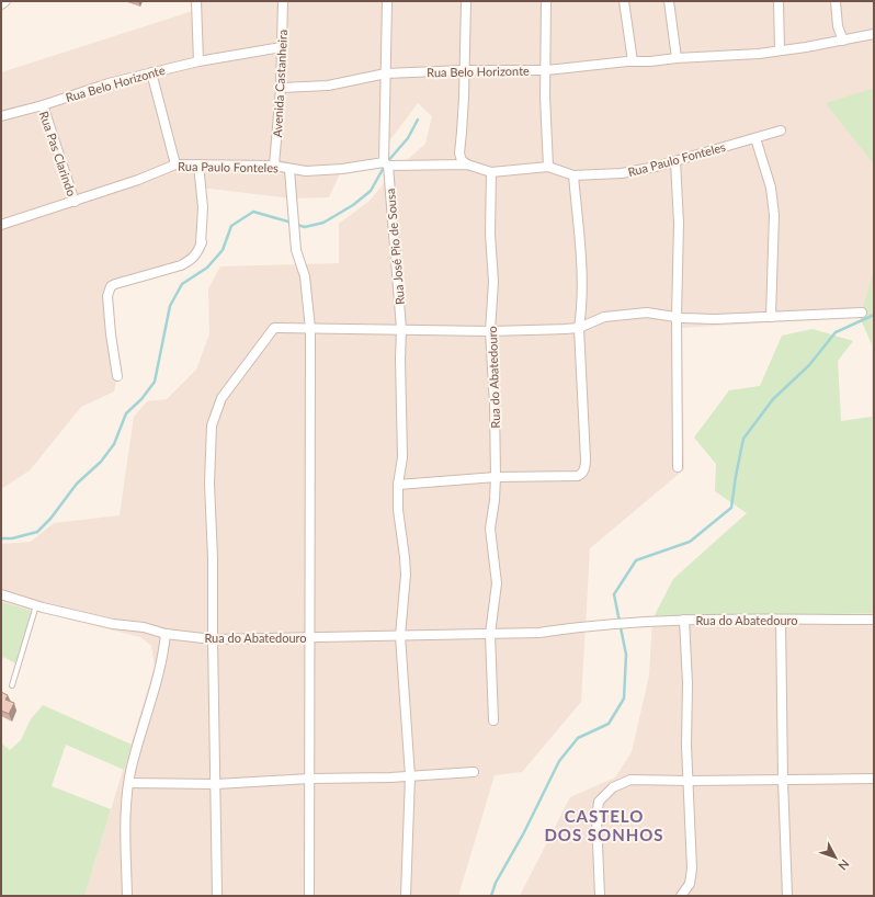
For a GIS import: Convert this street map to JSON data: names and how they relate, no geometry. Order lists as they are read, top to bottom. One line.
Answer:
{"streets":{"street":["Rua Belo Horizonte","Avenida Castanheira","Rua Pas Clarindo","Rua Paulo Fonteles","Rua José Pio de Sousa","Rua do Abatedouro"]},"crossings":[["Rua Belo Horizonte","Avenida Castanheira"],["Rua Belo Horizonte","Rua Pas Clarindo"],["Rua Belo Horizonte","Rua José Pio de Sousa"],["Avenida Castanheira","Rua Paulo Fonteles"],["Rua Pas Clarindo","Rua Paulo Fonteles"],["Rua Paulo Fonteles","Rua José Pio de Sousa"],["Rua Paulo Fonteles","Rua do Abatedouro"],["Rua José Pio de Sousa","Rua do Abatedouro"]],"districts":["CASTELO DOS SONHOS"],"north":"bottom right"}
